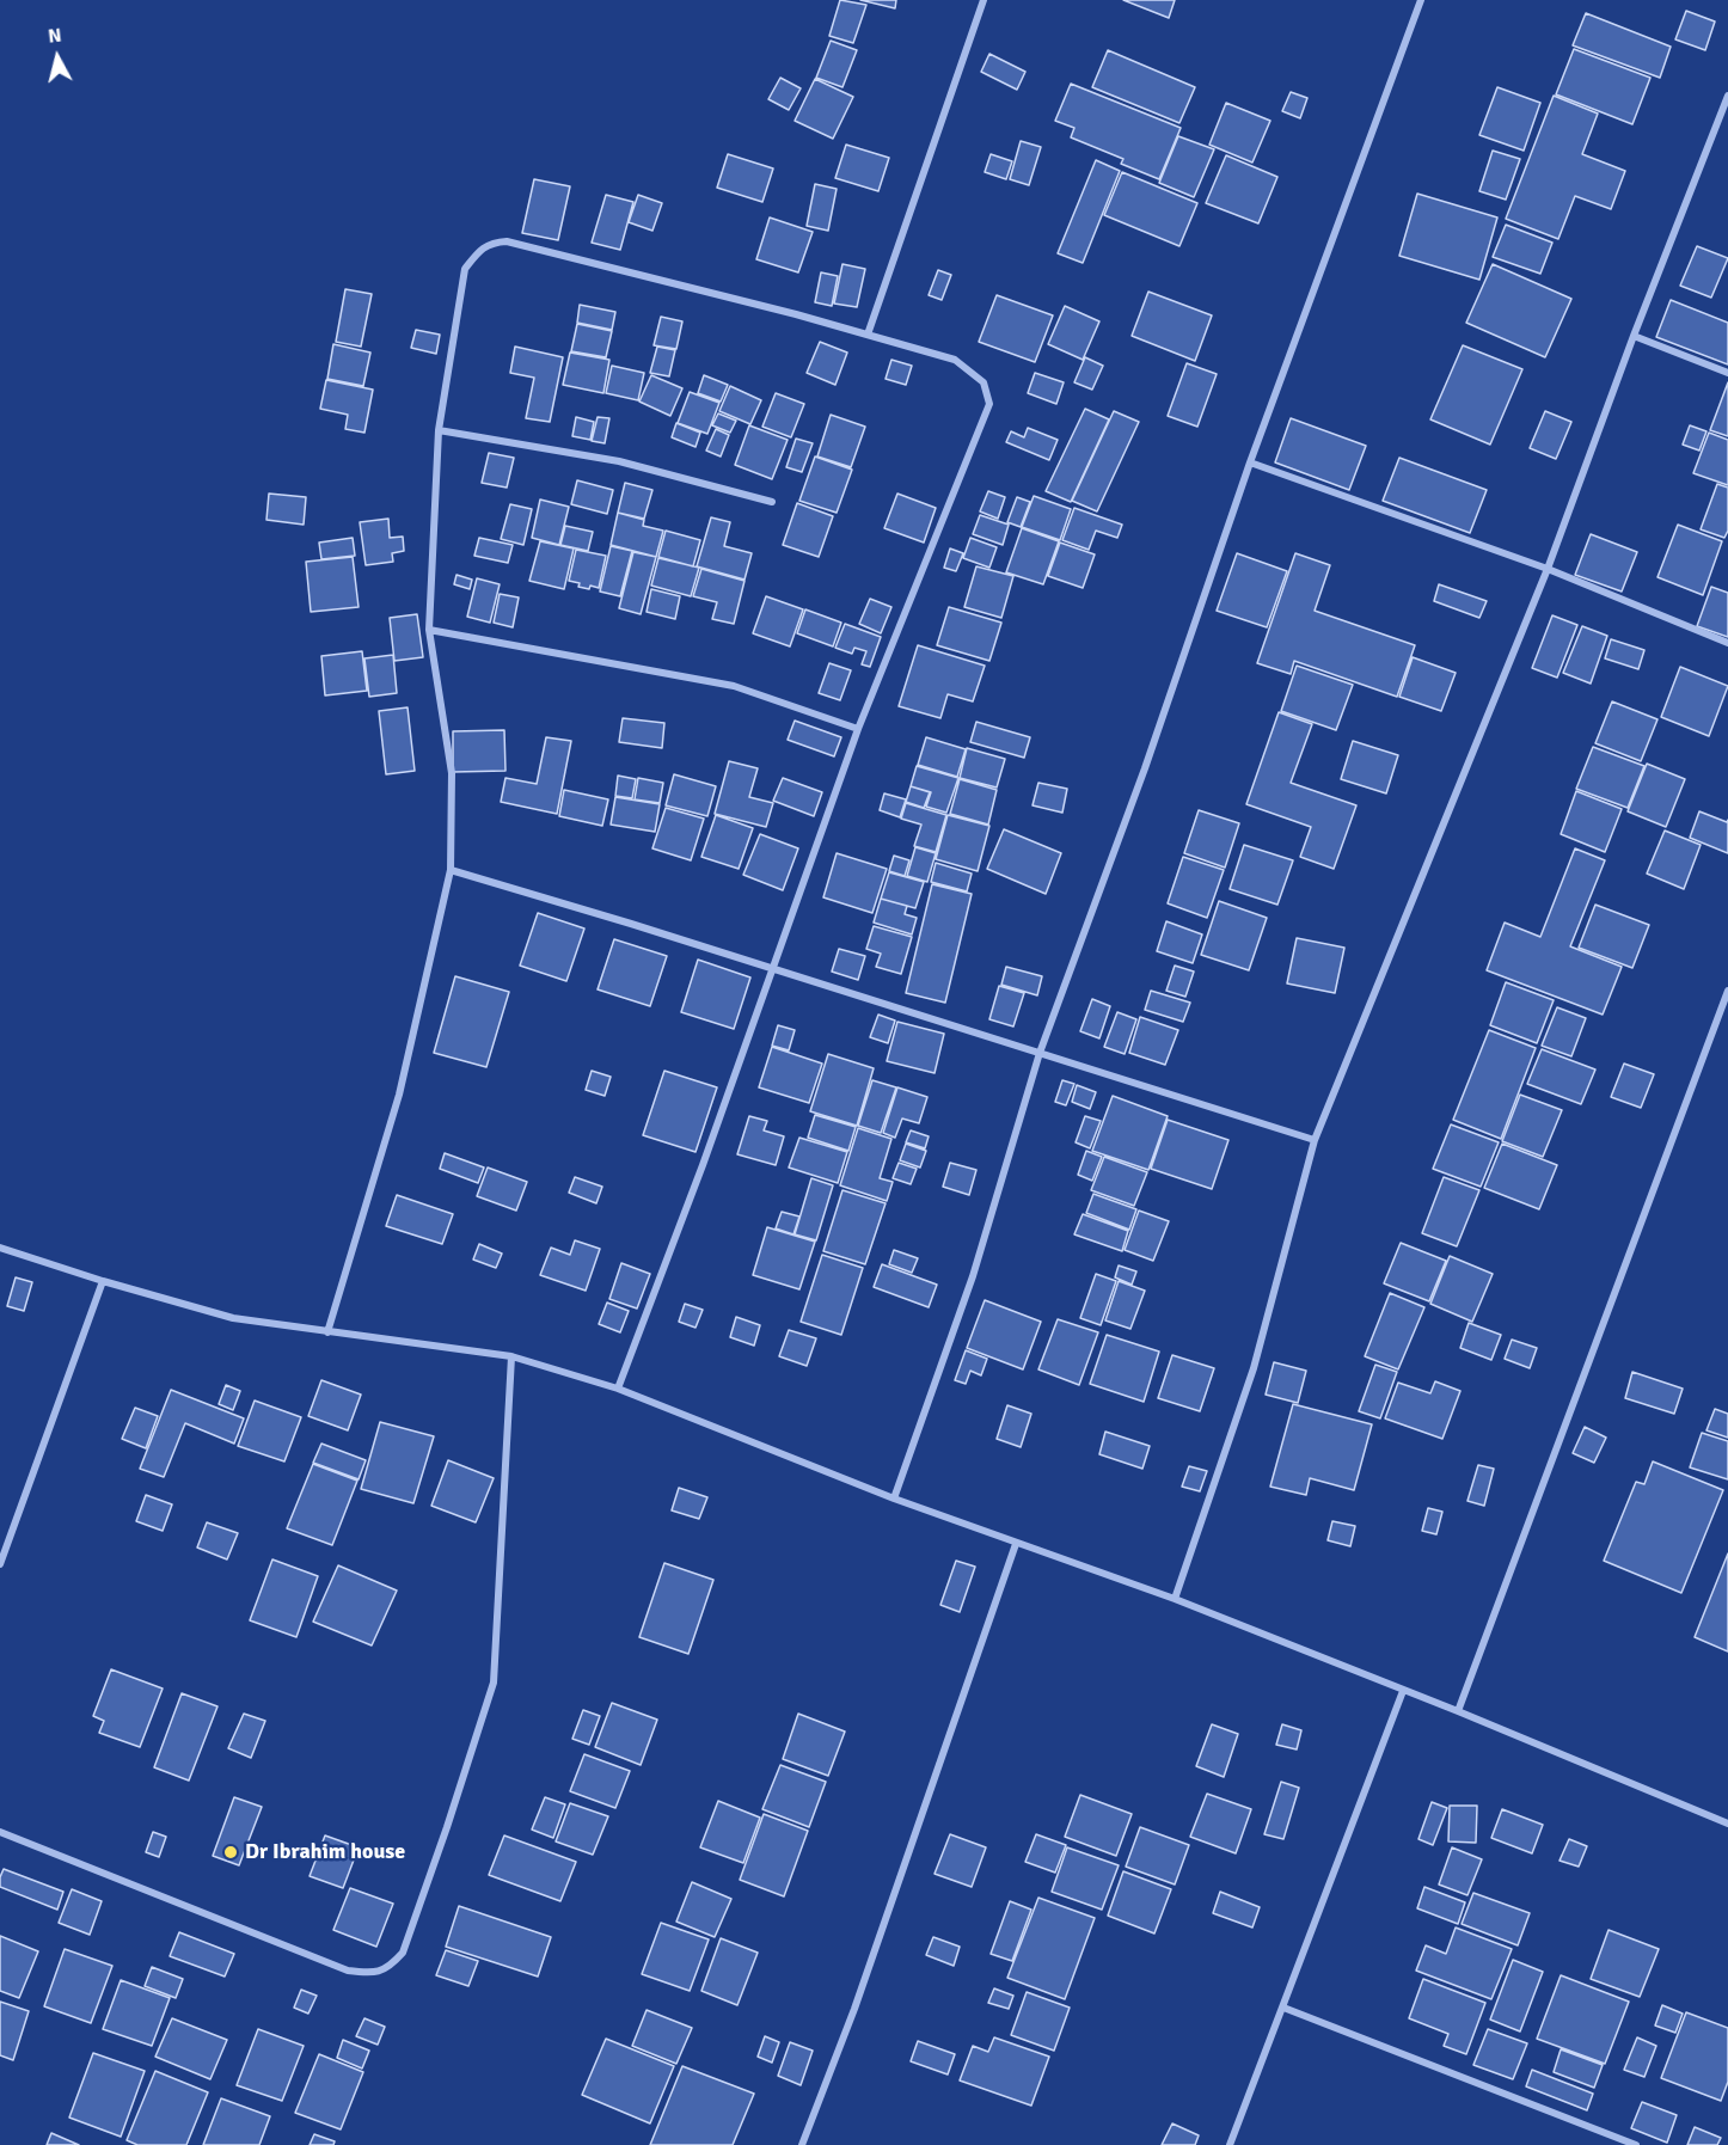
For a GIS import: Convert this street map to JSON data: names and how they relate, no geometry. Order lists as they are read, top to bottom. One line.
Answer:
{"places":["Dr Ibrahim house"],"north":"top"}
